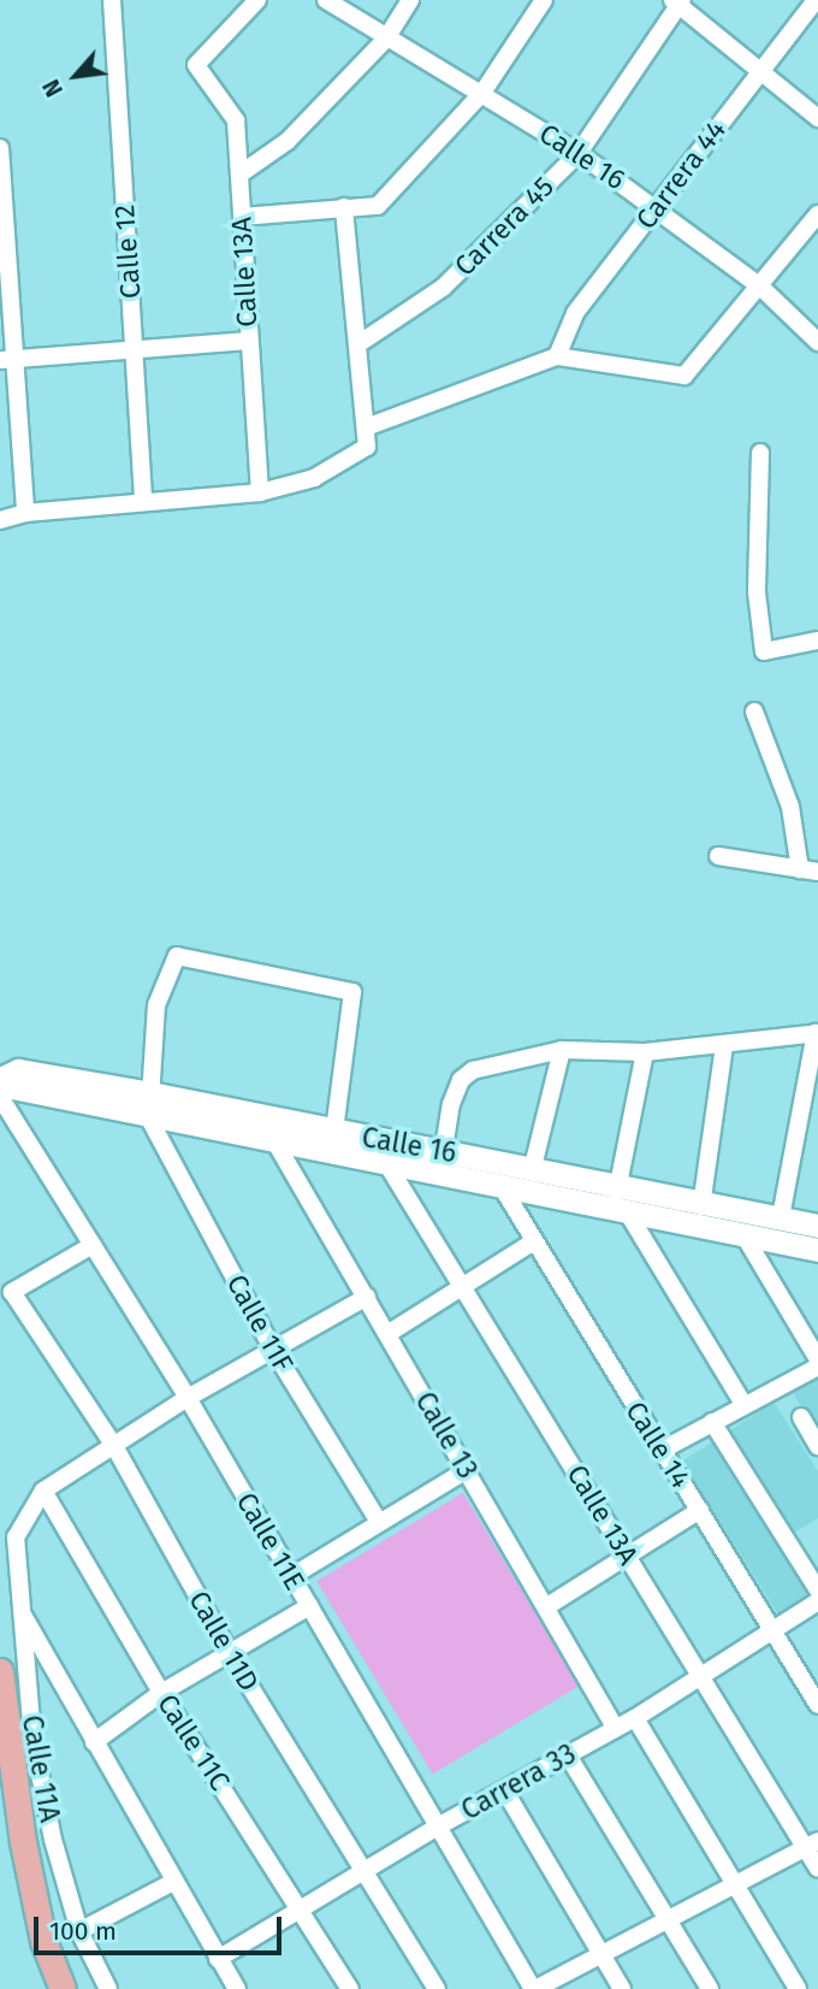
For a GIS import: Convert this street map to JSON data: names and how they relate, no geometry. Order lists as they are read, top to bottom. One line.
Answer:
{"streets":{"street":["Calle 16","Carrera 44","Carrera 45","Calle 12","Calle 13A","Calle 11F","Calle 13","Calle 14","Calle 11E","Calle 11D","Calle 11C","Calle 11A","Carrera 33"]},"crossings":[["Calle 16","Carrera 44"],["Calle 16","Carrera 45"],["Calle 16","Calle 13A"],["Calle 16","Calle 11F"],["Calle 16","Calle 13"],["Calle 16","Calle 14"],["Calle 13A","Carrera 33"],["Calle 13","Carrera 33"],["Calle 14","Carrera 33"],["Calle 11E","Calle 11D"],["Calle 11E","Carrera 33"],["Calle 11D","Carrera 33"],["Calle 11C","Calle 11A"],["Calle 11C","Carrera 33"]],"scale_bar":"100 m","north":"bottom left"}
